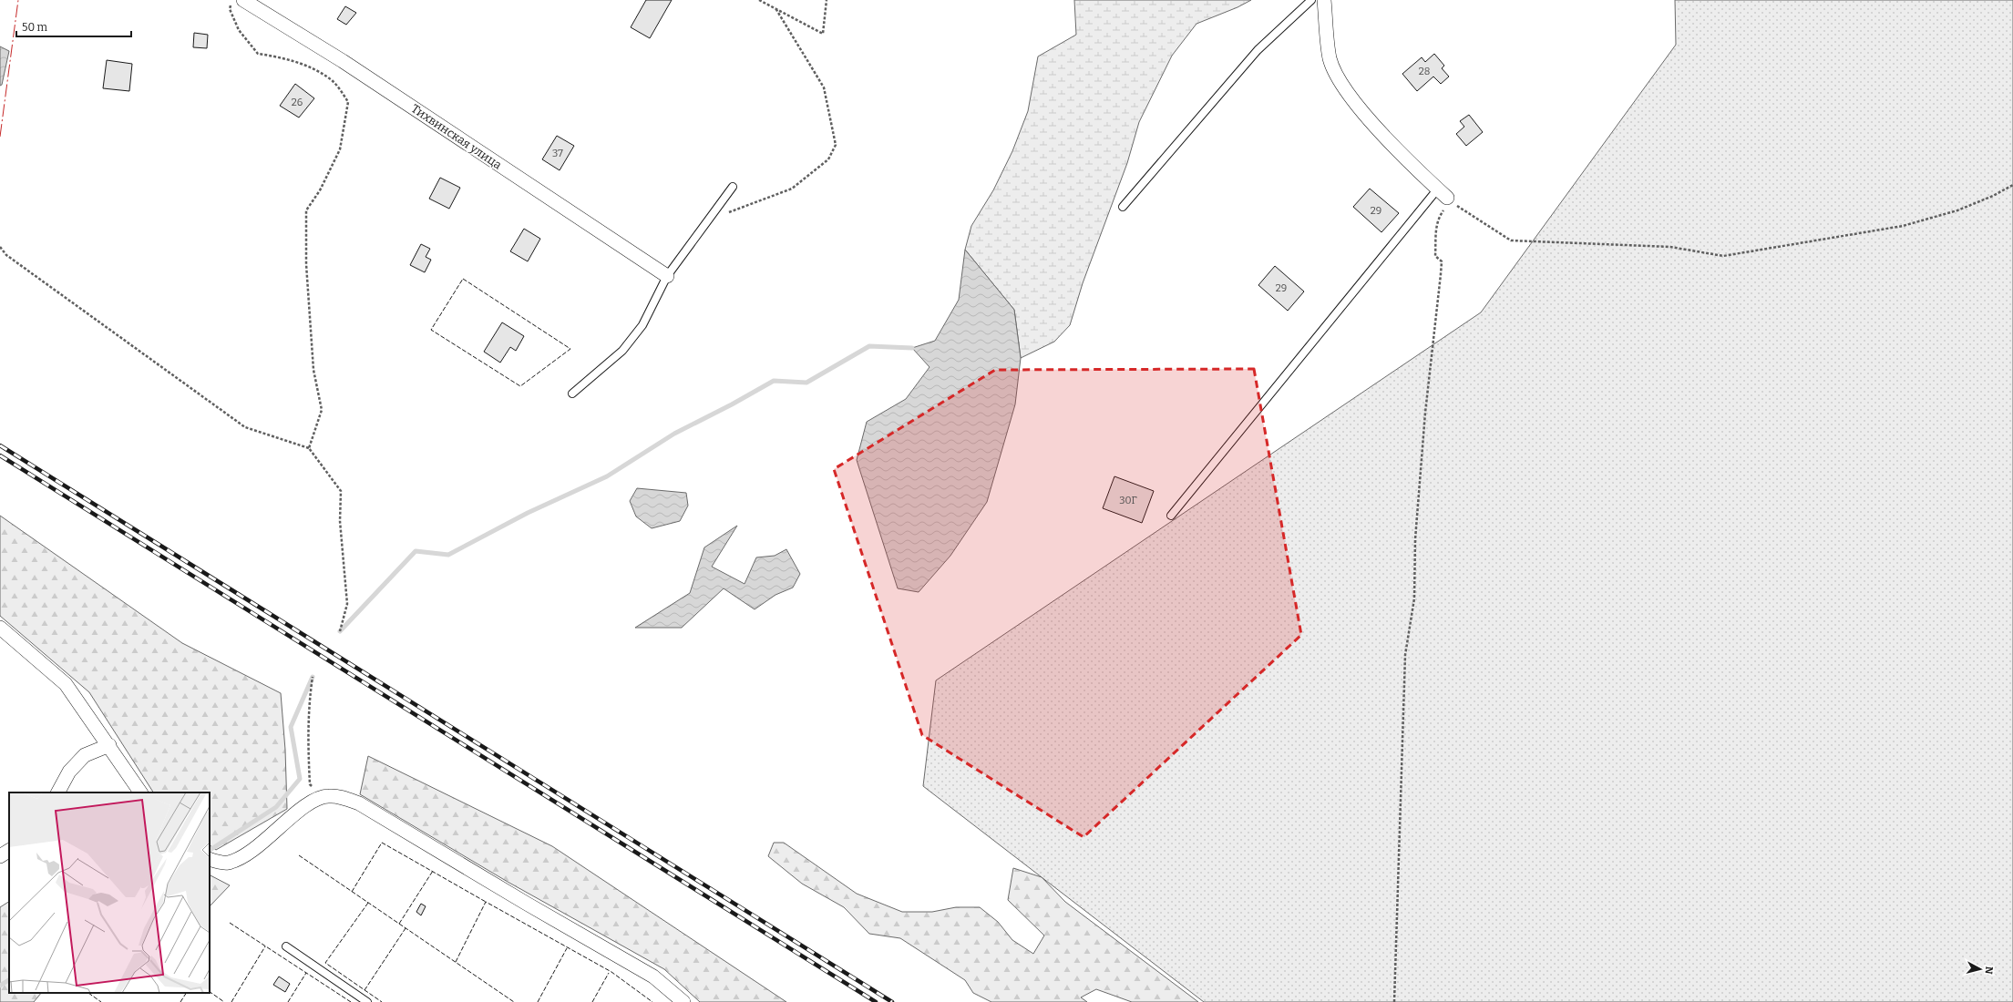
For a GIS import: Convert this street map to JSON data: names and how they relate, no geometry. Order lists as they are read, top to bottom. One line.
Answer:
{"streets":{"street":["Тихвинская улица"]},"house_numbers":["28","26","37","29","29","30Г"],"scale_bar":"50 m","north":"right"}
